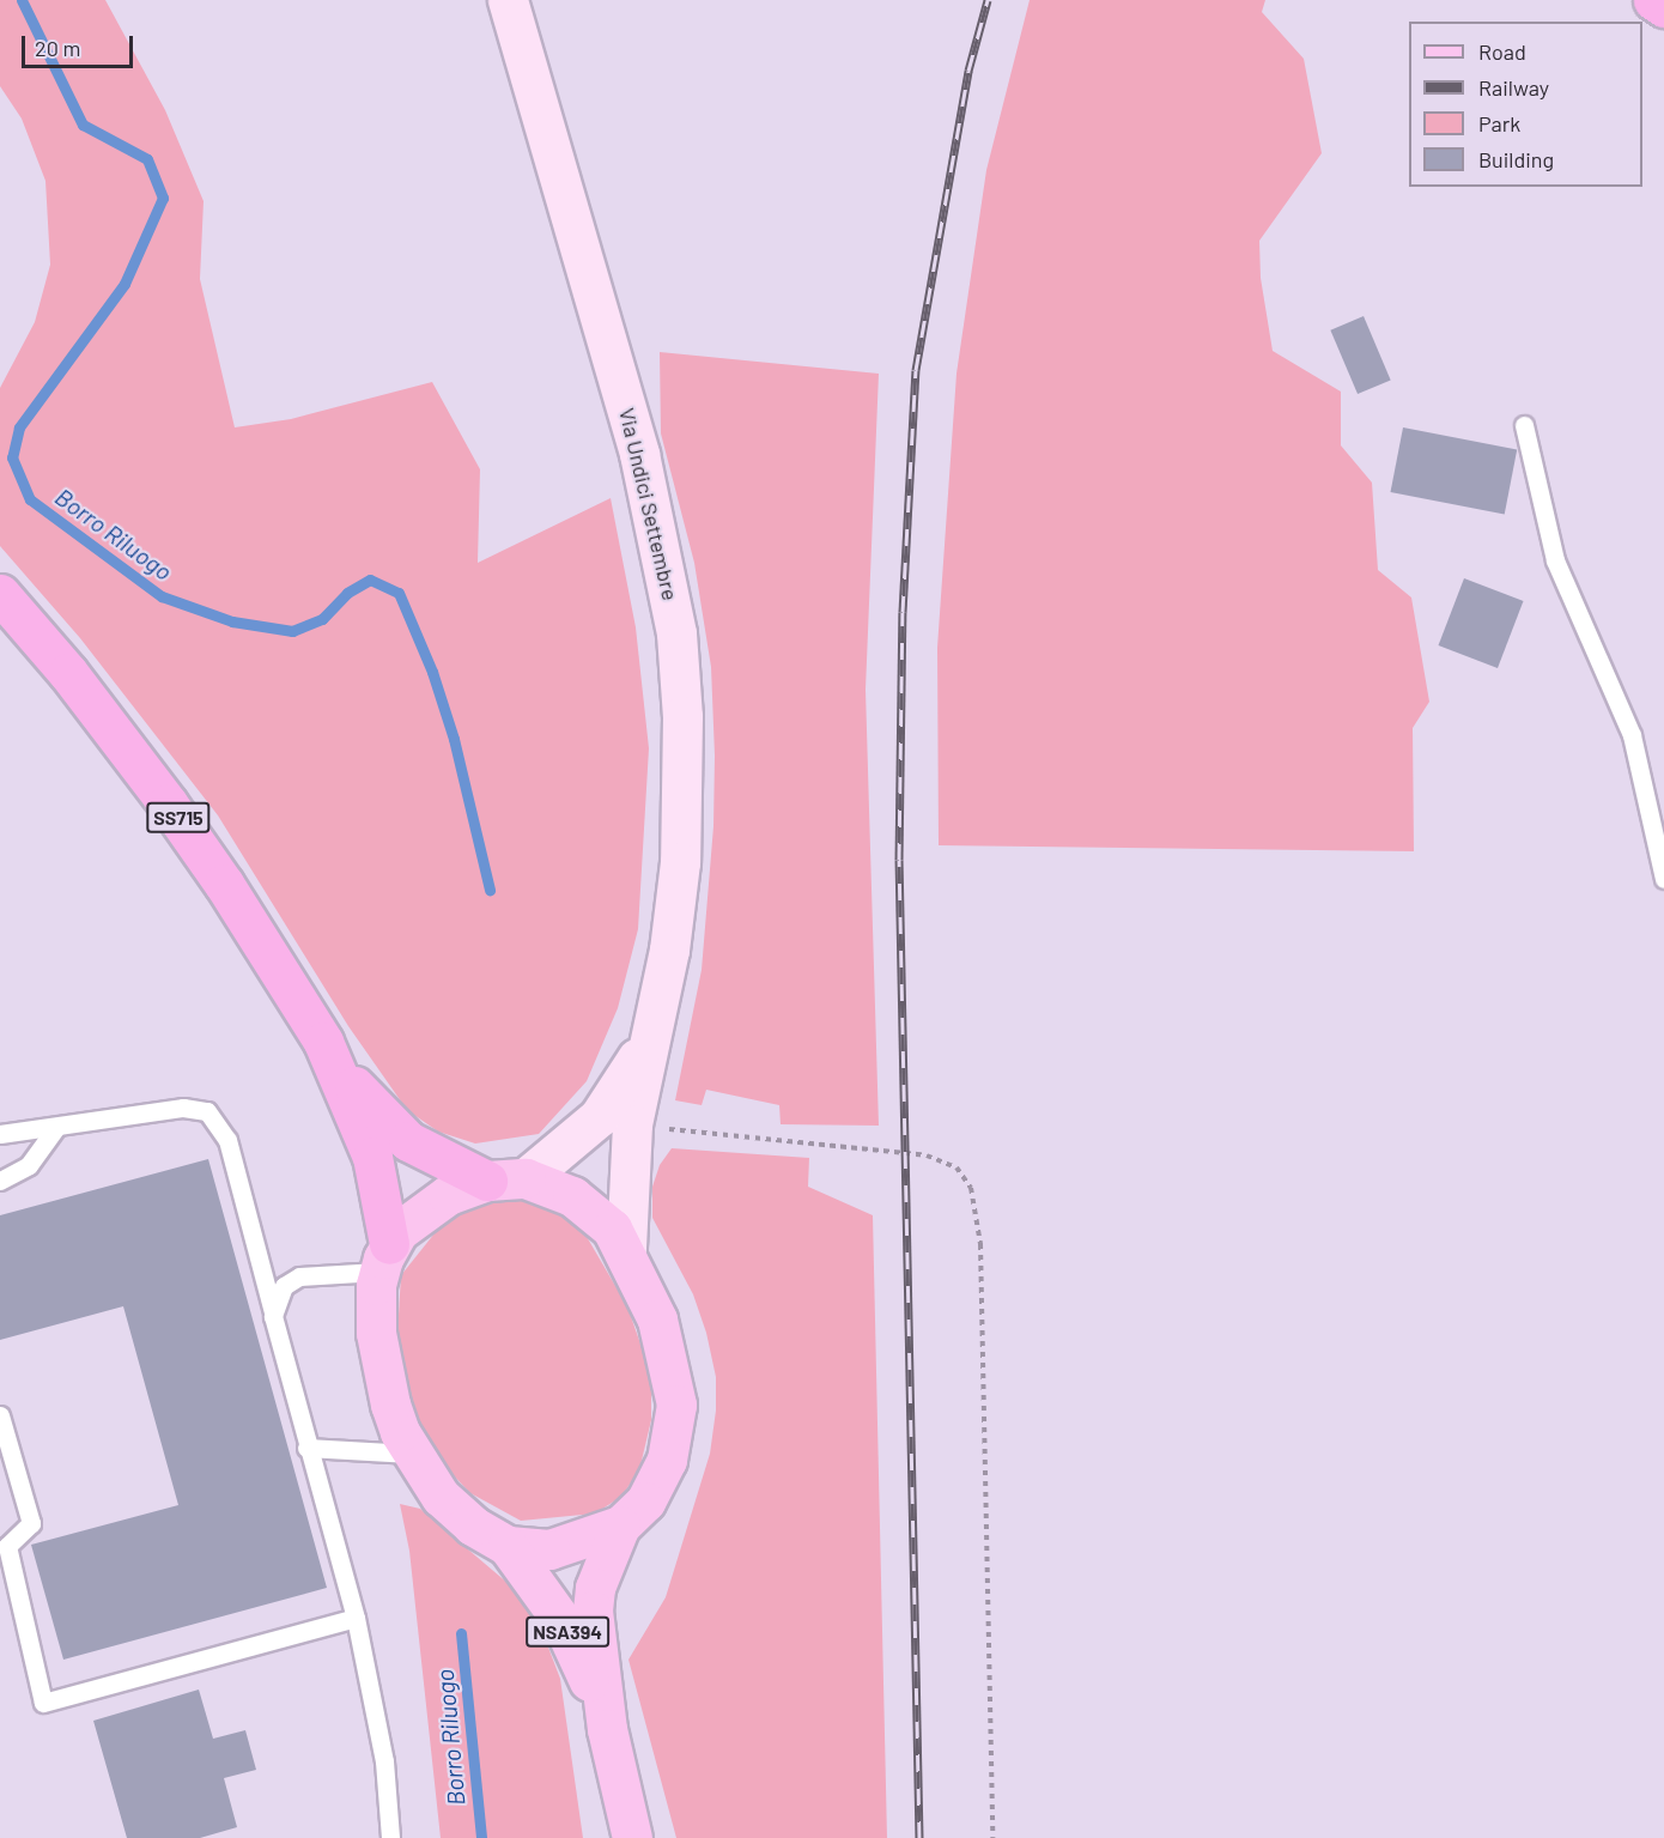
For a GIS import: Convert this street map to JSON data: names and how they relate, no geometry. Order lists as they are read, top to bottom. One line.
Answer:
{"streets":{"highway":["SS715"],"main road":["Via Undici Settembre","NSA394"]},"water":["Borro Riluogo"],"legend":["Road","Railway","Park","Building"],"scale_bar":"20 m"}
